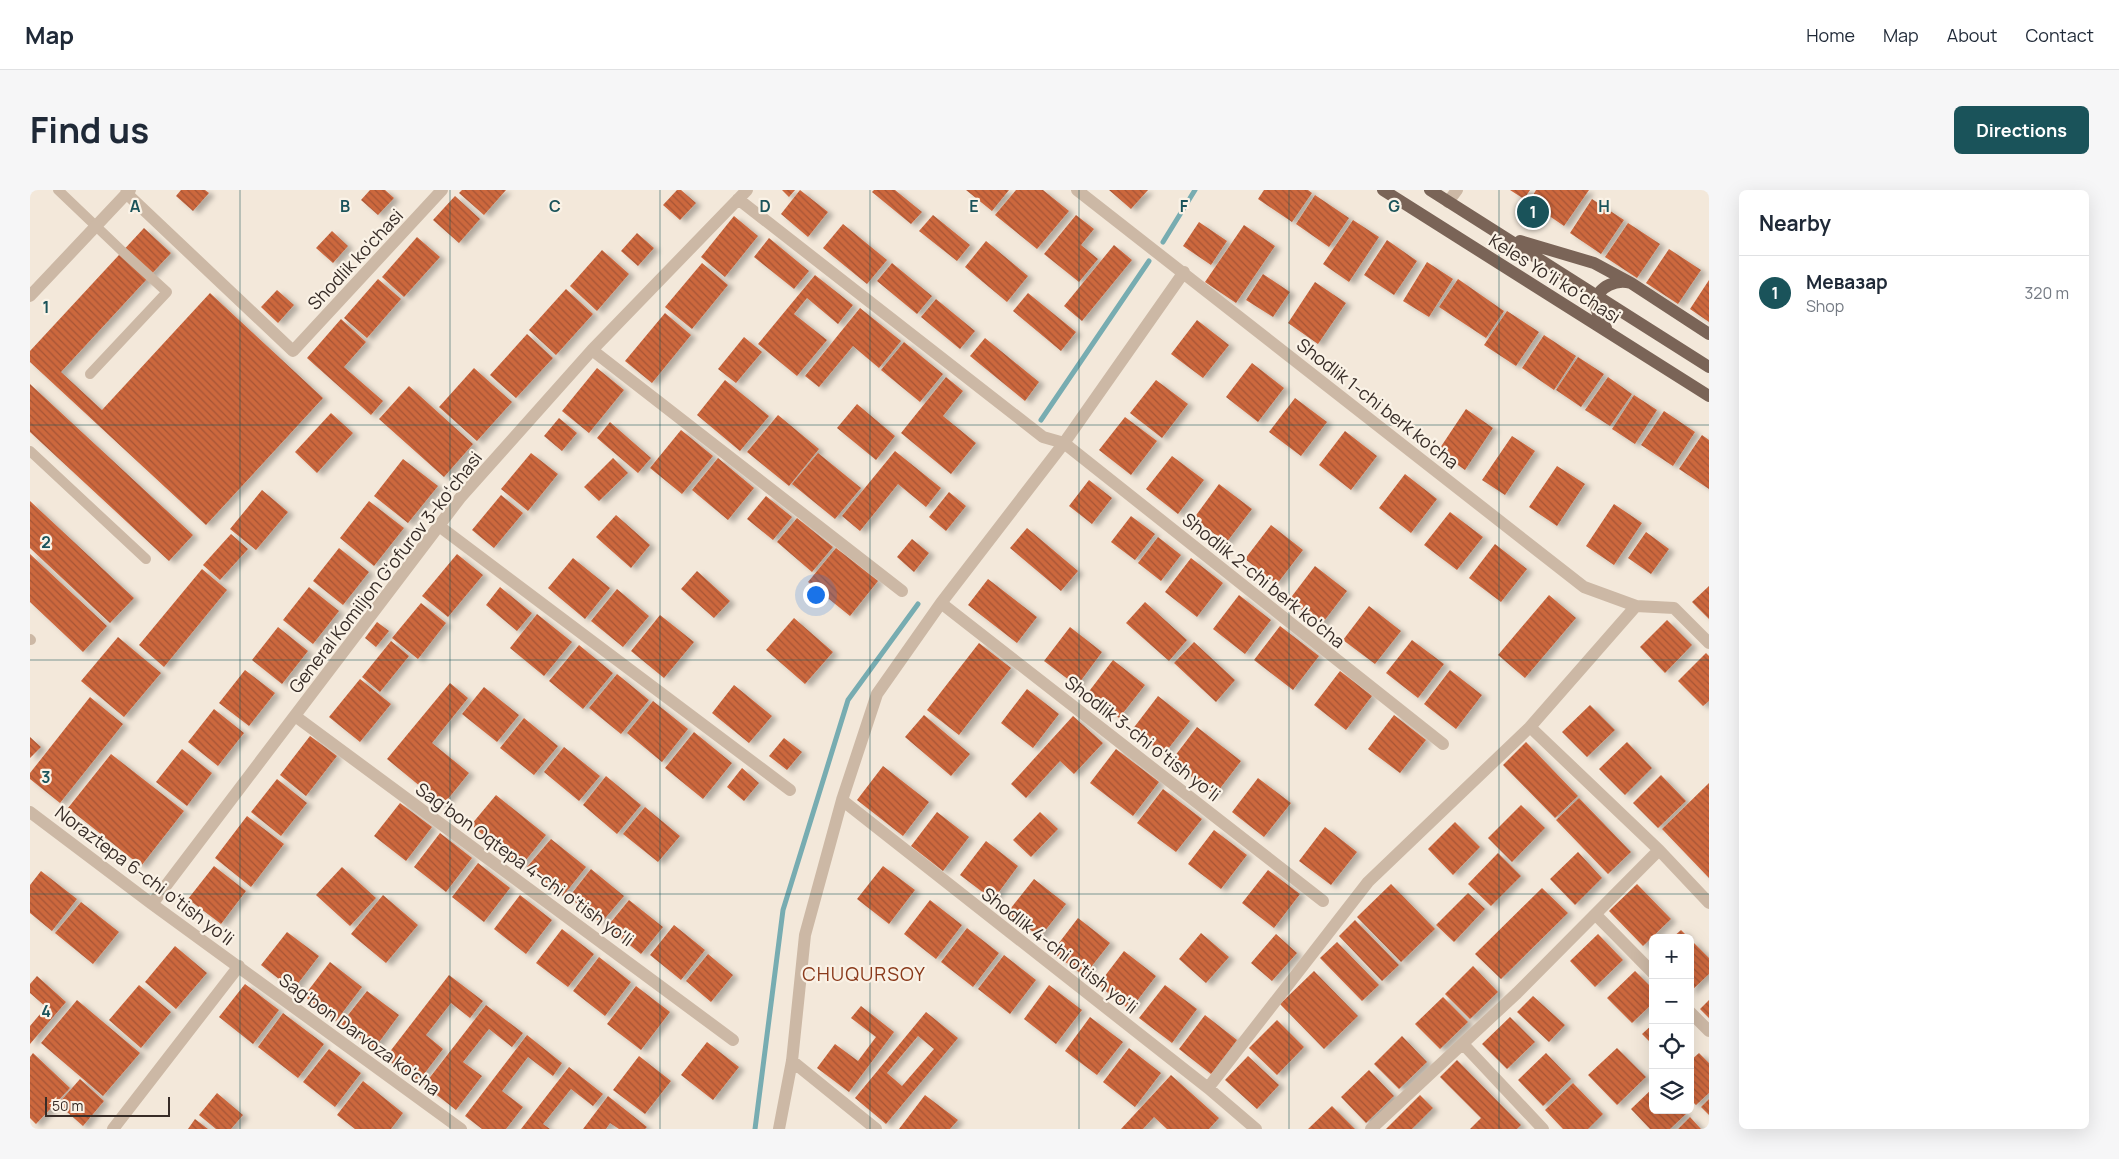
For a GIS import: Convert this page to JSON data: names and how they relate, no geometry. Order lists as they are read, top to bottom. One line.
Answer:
{"streets":{"main road":["Keles Yoʻli koʻchasi"],"street":["Shodlik ko'chasi","Shodlik 1-chi berk ko'cha","General Komiljon Gʻofurov 3-koʻchasi","Shodlik 2-chi berk ko'cha","Shodlik 3-chi o'tish yo'li","Sag'bon Oqtepa 4-chi o'tish yo'li","Noraztepa 6-chi o'tish yo'li","Shodlik 4-chi o'tish yo'li","Sag'bon Darvoza ko'cha"]},"crossings":[["General Komiljon Gʻofurov 3-koʻchasi","Shodlik 2-chi berk ko'cha"],["General Komiljon Gʻofurov 3-koʻchasi","Sag'bon Oqtepa 4-chi o'tish yo'li"],["General Komiljon Gʻofurov 3-koʻchasi","Noraztepa 6-chi o'tish yo'li"],["Noraztepa 6-chi o'tish yo'li","Sag'bon Darvoza ko'cha"]],"districts":["CHUQURSOY"],"scale_bar":"50 m","page":{"header":"Map","nav":["Home","Map","About","Contact"],"title":"Find us","buttons":"Directions","heading":"Nearby","pins":"1","list":[{"mark":"1","name":"Мевазар","note":"Shop","value":"320 m"}],"map_buttons":["+","−"],"scale":"50 m"},"grid":{"columns":["A","B","C","D","E","F","G","H"],"rows":["1","2","3","4"]}}
